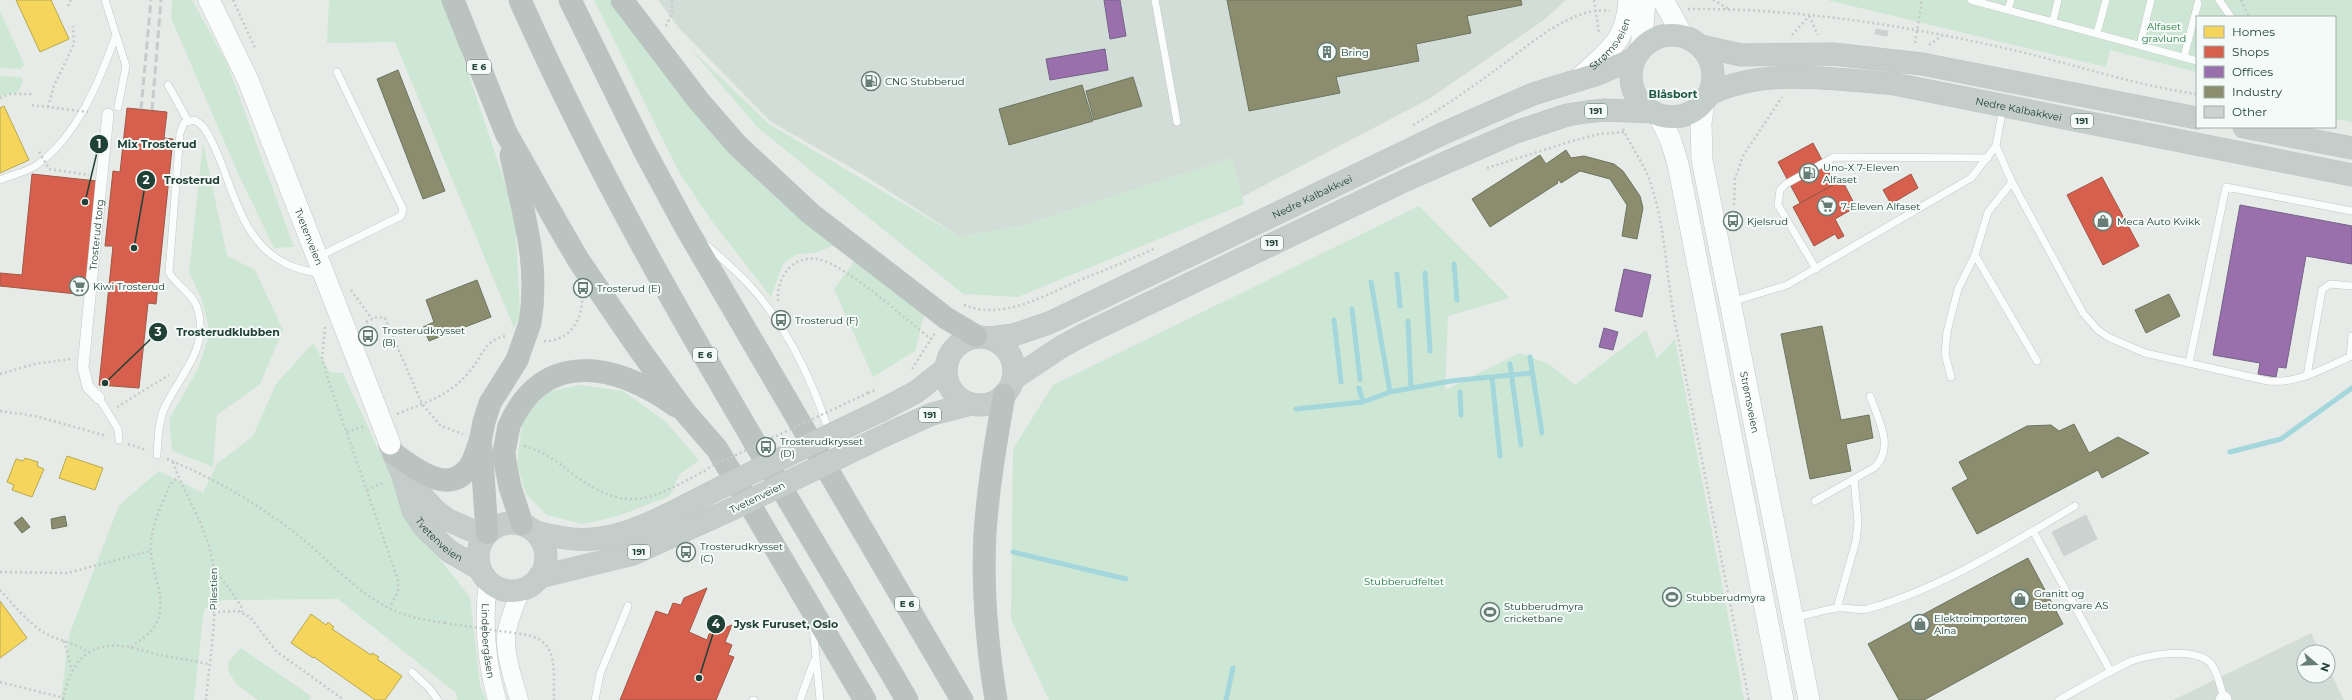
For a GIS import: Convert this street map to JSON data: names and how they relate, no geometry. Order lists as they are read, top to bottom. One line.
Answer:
{"streets":{"highway":["E 6","Nedre Kalbakkvei","191","Tvetenveien"],"main road":["Strømsveien"],"street":["Trosterud torg","Lindebergåsen"],"path":["Pilestien"]},"crossings":[["Strømsveien","Nedre Kalbakkvei"],["Strømsveien","191"],["E 6","191"],["E 6","Tvetenveien"],["E 6","Lindebergåsen"],["Nedre Kalbakkvei","191"],["Nedre Kalbakkvei","Tvetenveien"],["191","Tvetenveien"],["191","Lindebergåsen"],["Tvetenveien","Lindebergåsen"]],"districts":["Blåsbort"],"parks":["Alfaset gravlund","Stubberudfeltet"],"places":{"building":["Bring"],"fuel station":["CNG Stubberud","Uno-X 7-Eleven Alfaset"],"other":["Mix Trosterud","Trosterud","Trosterudklubben","Jysk Furuset, Oslo"],"supermarket":["7-Eleven Alfaset","Kiwi Trosterud"],"bus stop":["Kjelsrud","Trosterud (E)","Trosterud (F)","Trosterudkrysset (B)","Trosterudkrysset (D)","Trosterudkrysset (C)"],"shop":["Meca Auto Kvikk","Granitt og Betongvare AS","Elektroimportøren Alna"],"sports":["Stubberudmyra","Stubberudmyra cricketbane"]},"legend":["Homes","Shops","Offices","Industry","Other"],"north":"right"}
